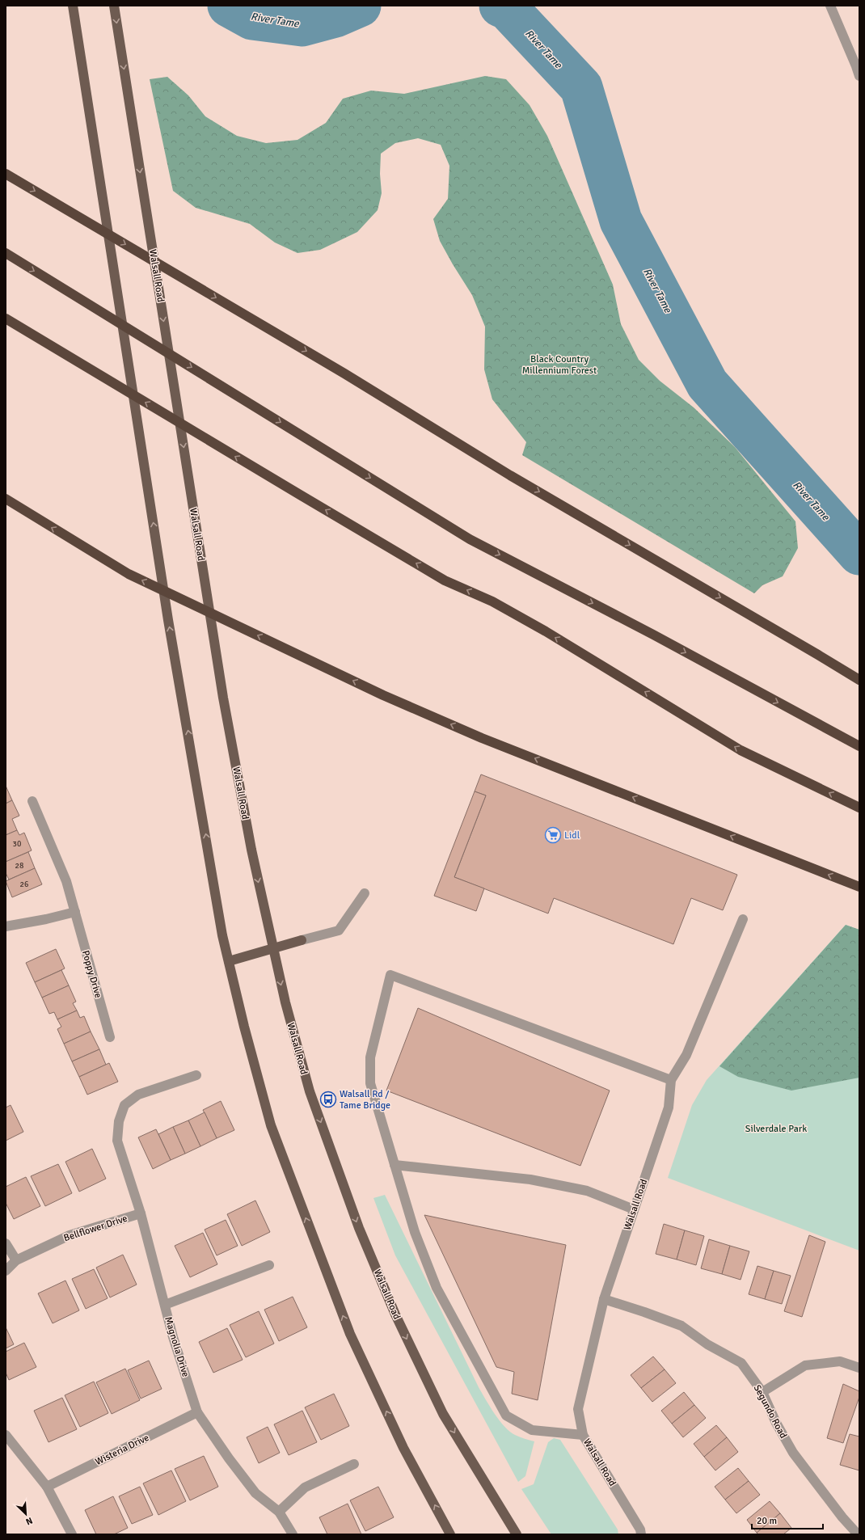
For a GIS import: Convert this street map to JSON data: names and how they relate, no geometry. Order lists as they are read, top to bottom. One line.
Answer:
{"streets":{"main road":["Walsall Road"],"street":["Poppy Drive","Bellflower Drive","Magnolia Drive","Segundo Road","Wisteria Drive"]},"crossings":[["Walsall Road","Segundo Road"],["Bellflower Drive","Magnolia Drive"],["Magnolia Drive","Wisteria Drive"]],"water":["River Tame"],"parks":["Black Country Millennium Forest","Silverdale Park"],"places":{"supermarket":["Lidl"],"bus stop":["Walsall Rd / Tame Bridge"]},"house_numbers":["30","28","26"],"scale_bar":"20 m","north":"bottom right"}
